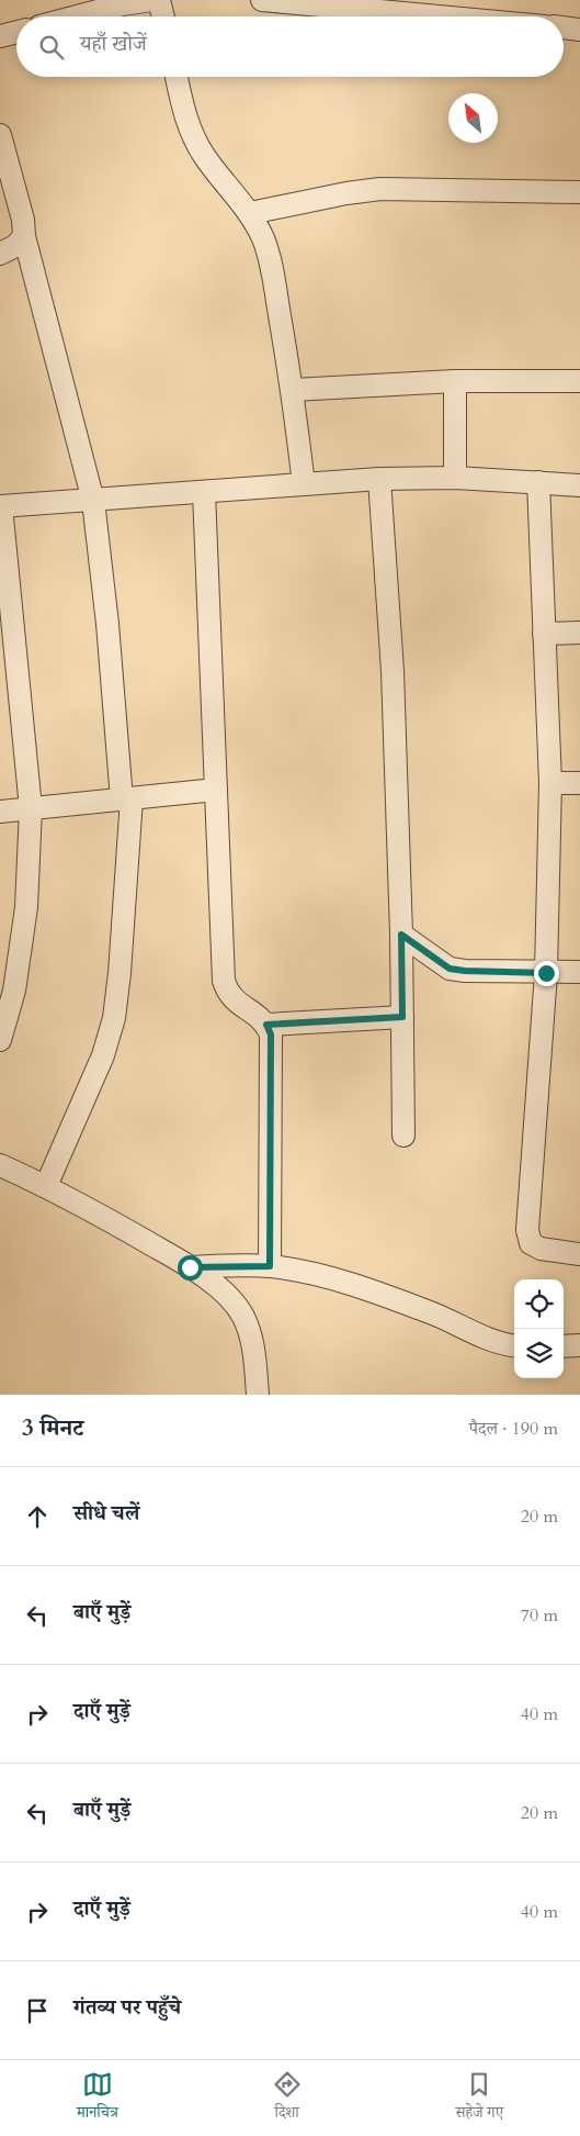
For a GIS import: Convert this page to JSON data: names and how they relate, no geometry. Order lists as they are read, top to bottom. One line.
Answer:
{"north":"top left","page":{"search":"यहाँ खोजें","heading":["3 मिनट","पैदल · 190 m"],"list":[["सीधे चलें","20 m"],["बाएँ मुड़ें","70 m"],["दाएँ मुड़ें","40 m"],["बाएँ मुड़ें","20 m"],["दाएँ मुड़ें","40 m"],"गंतव्य पर पहुँचे"],"nav":["मानचित्र","दिशा","सहेजे गए"]}}
